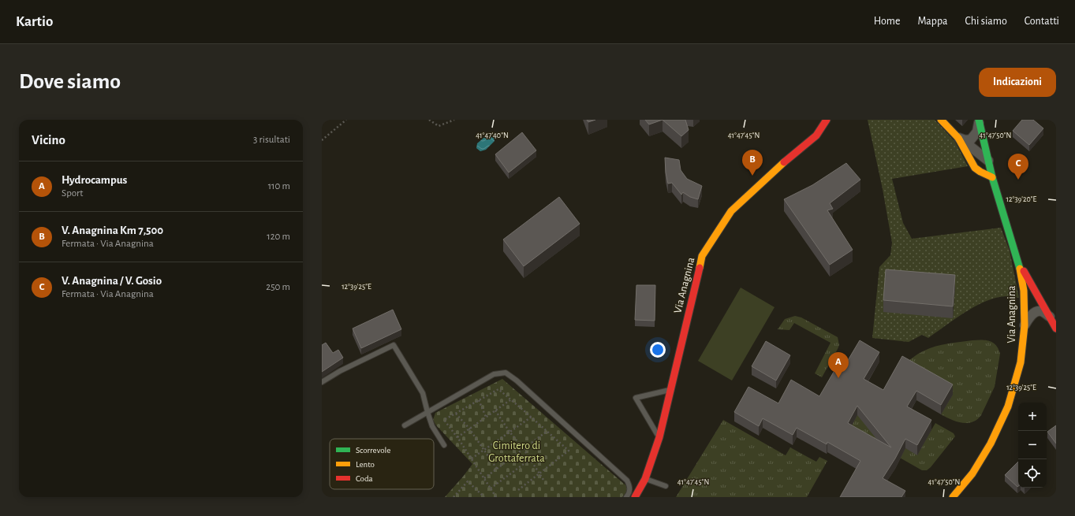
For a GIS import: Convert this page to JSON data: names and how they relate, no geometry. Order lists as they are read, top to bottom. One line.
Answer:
{"streets":{"main road":["Via Anagnina"]},"parks":["Cimitero di Grottaferrata"],"legend":["Scorrevole","Lento","Coda"],"page":{"header":"Kartio","nav":["Home","Mappa","Chi siamo","Contatti"],"buttons":"Indicazioni","title":"Dove siamo","heading":["Vicino","3 risultati"],"pins":["B","C","A"],"list":[{"mark":"A","name":"Hydrocampus","note":"Sport","value":"110 m"},{"mark":"B","name":"V. Anagnina Km 7,500","note":"Fermata · Via Anagnina","value":"120 m"},{"mark":"C","name":"V. Anagnina / V. Gosio","note":"Fermata · Via Anagnina","value":"250 m"}],"map_buttons":["+","−"]},"coordinates":["41°47'40\"N","41°47'45\"N","41°47'50\"N","12°39'20\"E","12°39'25\"E"]}
